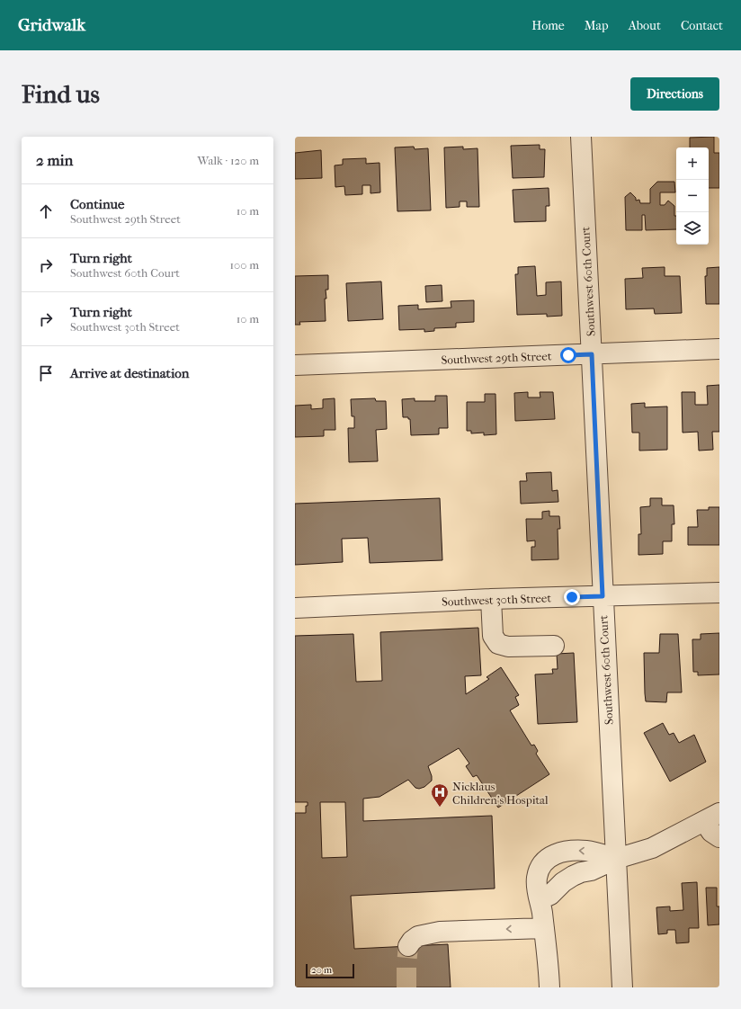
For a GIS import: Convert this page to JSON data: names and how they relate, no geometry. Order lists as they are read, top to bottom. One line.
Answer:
{"streets":{"street":["Southwest 60th Court","Southwest 29th Street","Southwest 30th Street"]},"crossings":[["Southwest 60th Court","Southwest 29th Street"],["Southwest 60th Court","Southwest 30th Street"]],"places":{"hospital":["Nicklaus Children's Hospital"]},"scale_bar":"20 m","page":{"header":"Gridwalk","nav":["Home","Map","About","Contact"],"buttons":"Directions","title":"Find us","heading":["2 min","Walk · 120 m"],"map_buttons":["+","−"],"list":[["Continue","Southwest 29th Street","10 m"],["Turn right","Southwest 60th Court","100 m"],["Turn right","Southwest 30th Street","10 m"],"Arrive at destination"],"scale":"20 m"}}
